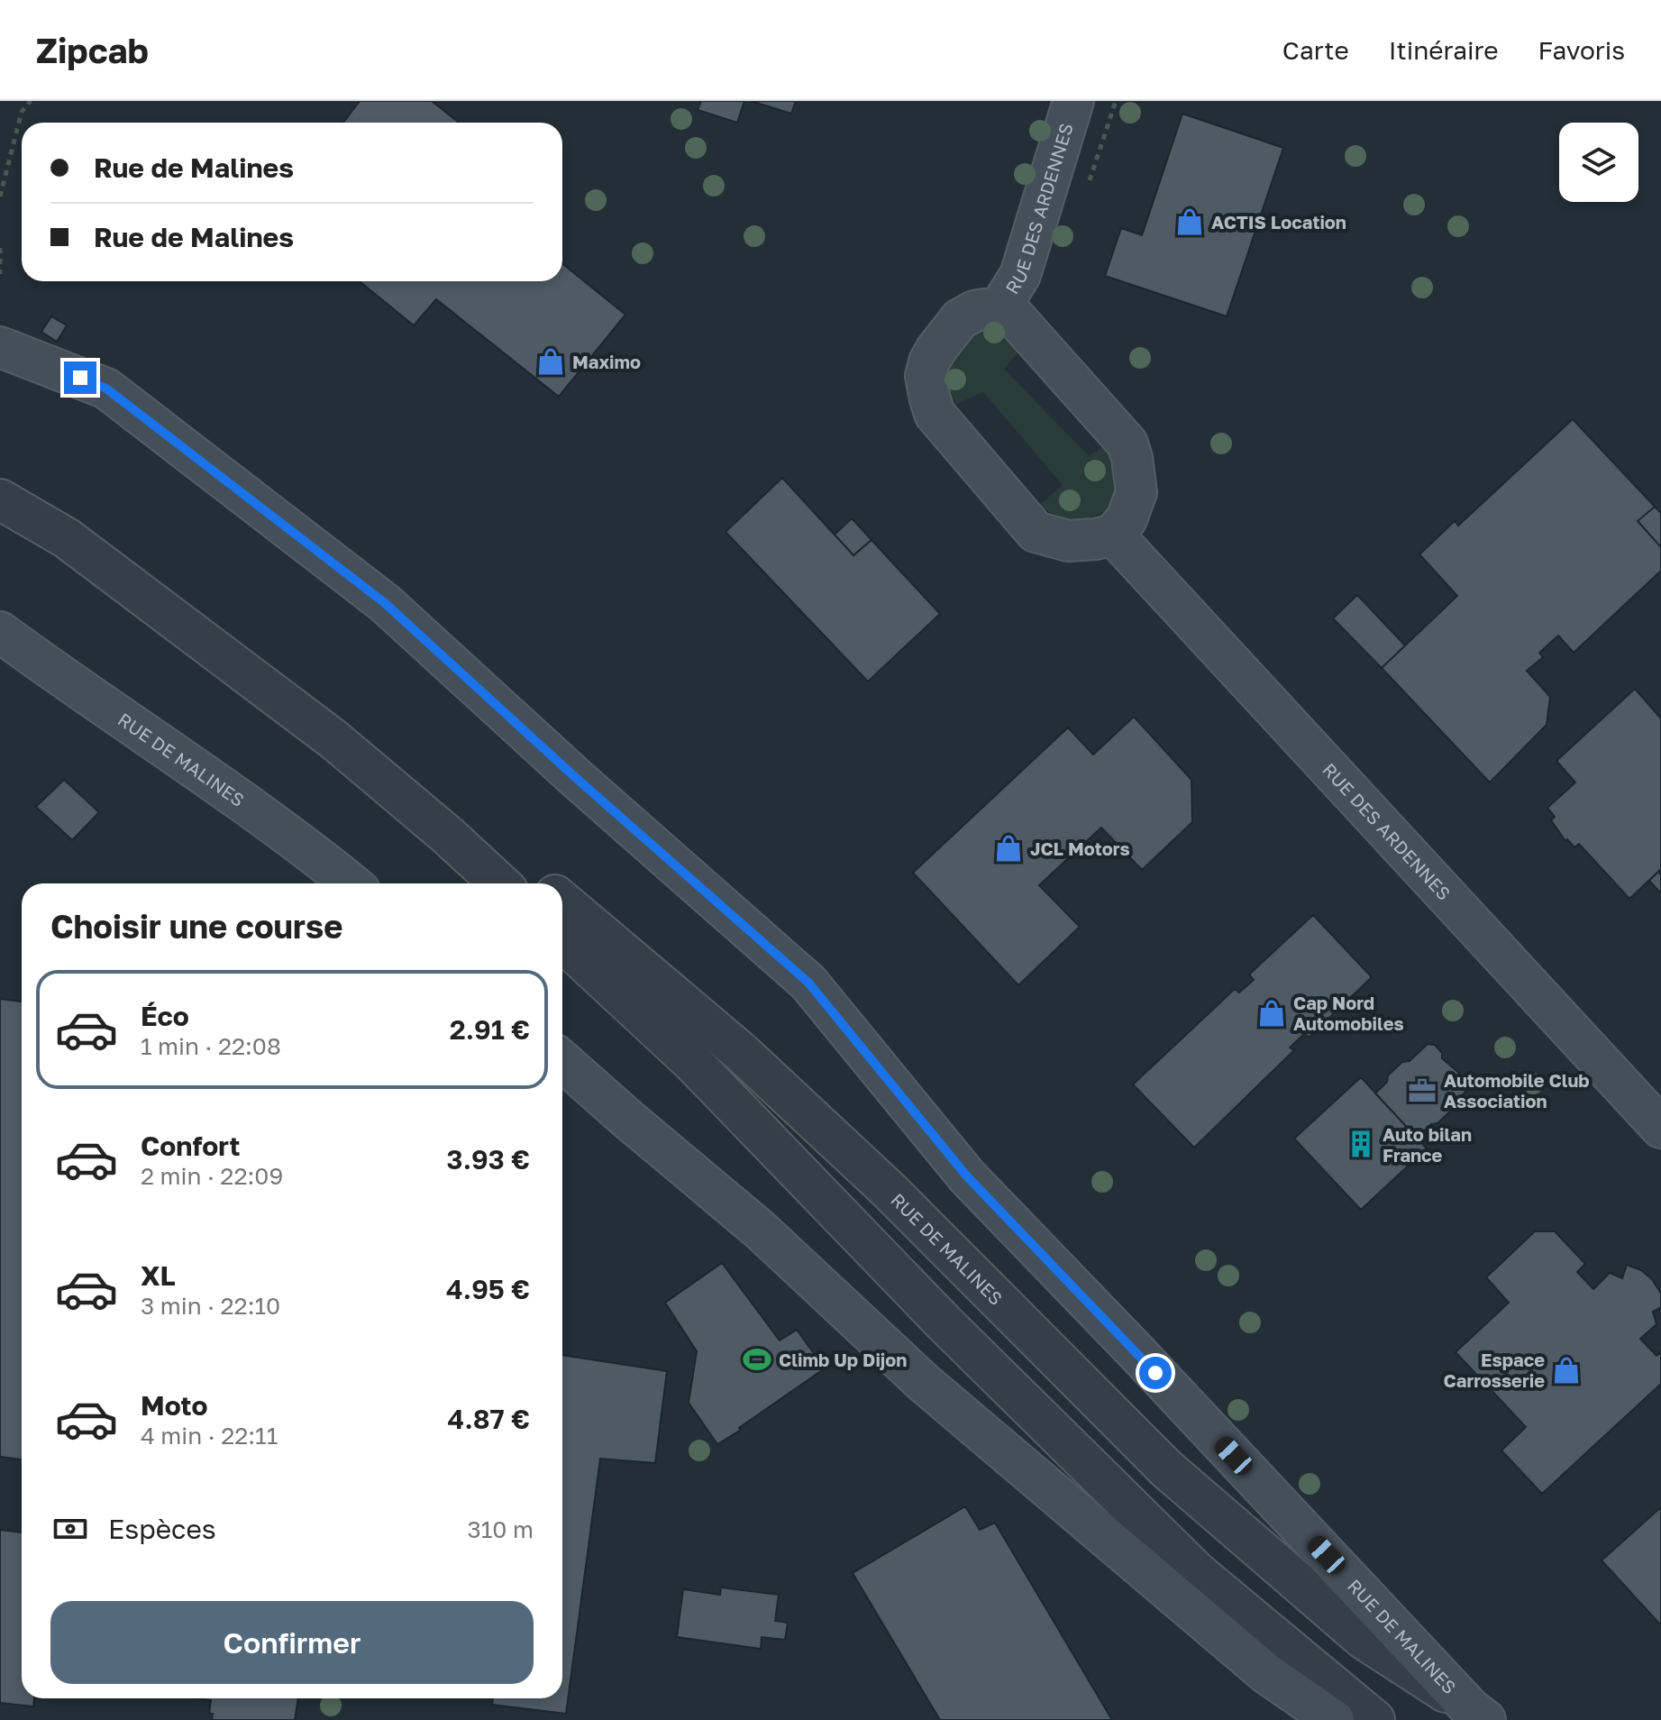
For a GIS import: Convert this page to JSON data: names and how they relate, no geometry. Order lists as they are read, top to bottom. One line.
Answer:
{"streets":{"main road":["RUE DES ARDENNES","RUE DE MALINES"]},"places":{"shop":["ACTIS Location","Maximo","JCL Motors","Cap Nord Automobiles","Espace Carrosserie"],"office":["Automobile Club Association"],"building":["Auto bilan France"],"sports":["Climb Up Dijon"]},"page":{"header":"Zipcab","nav":["Carte","Itinéraire","Favoris"],"banner":["Rue de Malines","Rue de Malines"],"heading":"Choisir une course","list":[{"name":"Éco","note":"1 min · 22:08","value":"2.91 €"},{"name":"Confort","note":"2 min · 22:09","value":"3.93 €"},{"name":"XL","note":"3 min · 22:10","value":"4.95 €"},{"name":"Moto","note":"4 min · 22:11","value":"4.87 €"}],"pay":["Espèces","310 m"],"buttons":"Confirmer"}}
